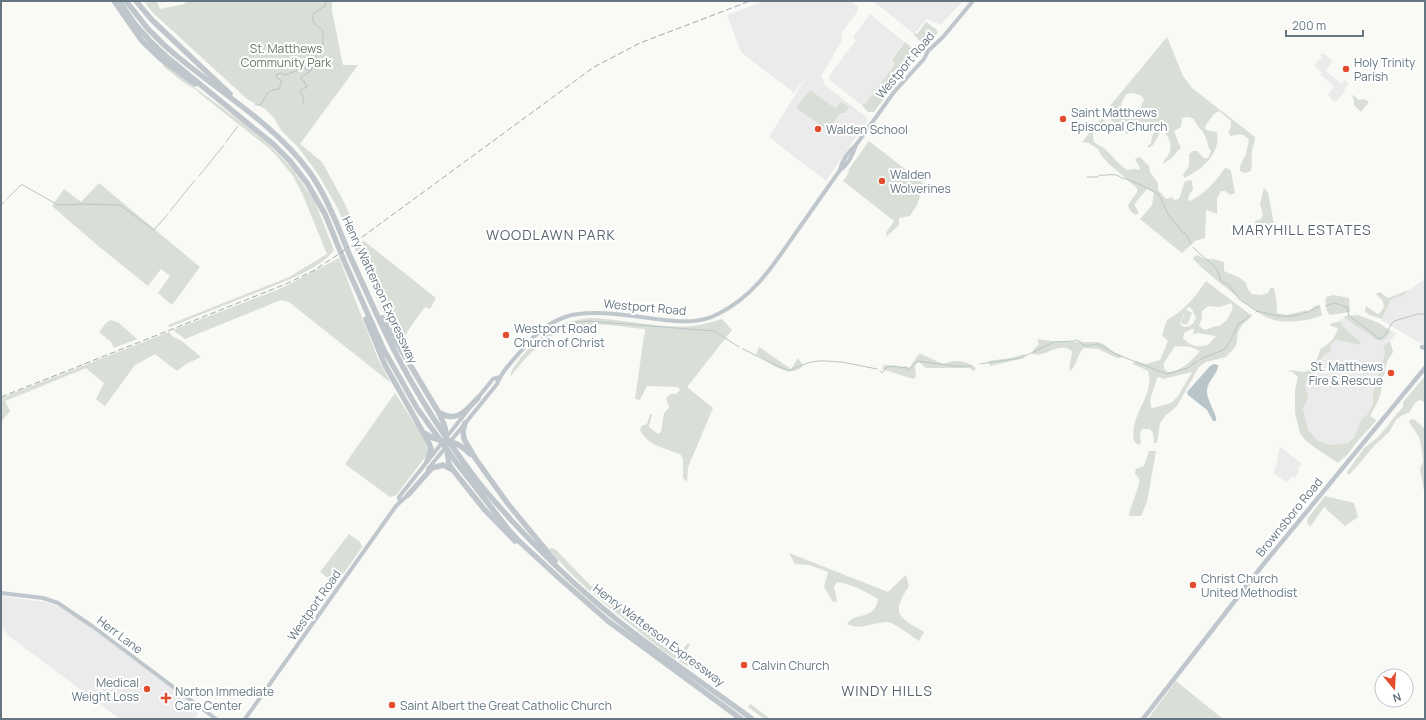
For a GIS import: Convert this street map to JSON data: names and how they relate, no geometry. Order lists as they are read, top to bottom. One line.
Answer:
{"streets":{"highway":["Henry Watterson Expressway"],"main road":["Westport Road","Brownsboro Road","Herr Lane"]},"districts":["MARYHILL ESTATES","WOODLAWN PARK","WINDY HILLS"],"parks":["St. Matthews Community Park"],"places":{"other":["Holy Trinity Parish","Saint Matthews Episcopal Church","Walden School","Walden Wolverines","Westport Road Church of Christ","St. Matthews Fire & Rescue","Christ Church United Methodist","Calvin Church","Medical Weight Loss","Saint Albert the Great Catholic Church"],"health":["Norton Immediate Care Center"]},"scale_bar":"200 m","north":"bottom"}
